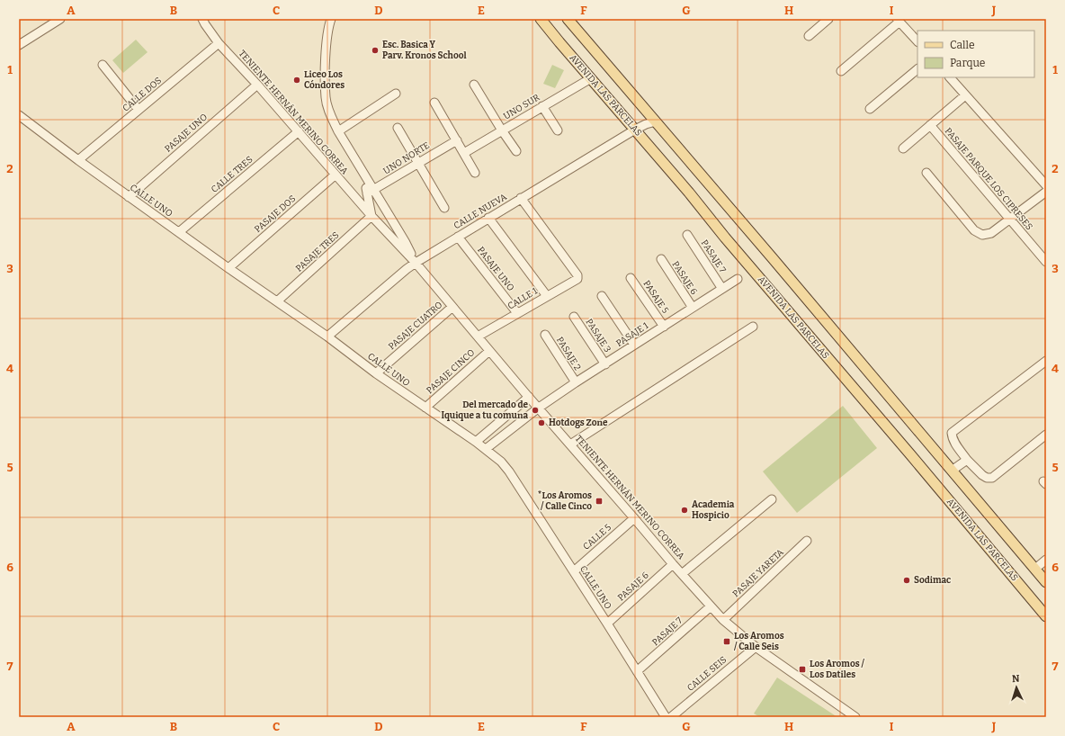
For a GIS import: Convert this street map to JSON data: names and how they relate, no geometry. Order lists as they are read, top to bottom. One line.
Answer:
{"streets":{"main road":["AVENIDA LAS PARCELAS"],"street":["CALLE DOS","UNO SUR","TENIENTE HERNÁN MERINO CORREA","PASAJE UNO","UNO NORTE","CALLE TRES","PASAJE PARQUE LOS CIPRESES","CALLE UNO","CALLE NUEVA","PASAJE DOS","PASAJE TRES","PASAJE 7","PASAJE 6","PASAJE 5","CALLE 1","PASAJE CUATRO","PASAJE 1","PASAJE 3","PASAJE 2","PASAJE CINCO","CALLE 5","PASAJE YARETA","CALLE SEIS"]},"crossings":[["CALLE DOS","TENIENTE HERNÁN MERINO CORREA"],["CALLE DOS","CALLE UNO"],["AVENIDA LAS PARCELAS","UNO SUR"],["AVENIDA LAS PARCELAS","CALLE NUEVA"],["TENIENTE HERNÁN MERINO CORREA","PASAJE UNO"],["TENIENTE HERNÁN MERINO CORREA","UNO NORTE"],["TENIENTE HERNÁN MERINO CORREA","CALLE TRES"],["TENIENTE HERNÁN MERINO CORREA","CALLE NUEVA"],["TENIENTE HERNÁN MERINO CORREA","PASAJE DOS"],["TENIENTE HERNÁN MERINO CORREA","PASAJE TRES"],["TENIENTE HERNÁN MERINO CORREA","PASAJE 7"],["TENIENTE HERNÁN MERINO CORREA","PASAJE 6"],["TENIENTE HERNÁN MERINO CORREA","CALLE 1"],["TENIENTE HERNÁN MERINO CORREA","PASAJE CUATRO"],["TENIENTE HERNÁN MERINO CORREA","PASAJE 1"],["TENIENTE HERNÁN MERINO CORREA","PASAJE CINCO"],["TENIENTE HERNÁN MERINO CORREA","CALLE 5"],["TENIENTE HERNÁN MERINO CORREA","PASAJE YARETA"],["TENIENTE HERNÁN MERINO CORREA","CALLE SEIS"],["PASAJE UNO","CALLE UNO"],["PASAJE UNO","CALLE NUEVA"],["PASAJE UNO","CALLE 1"],["CALLE TRES","CALLE UNO"],["CALLE UNO","CALLE NUEVA"],["CALLE UNO","PASAJE DOS"],["CALLE UNO","PASAJE TRES"],["CALLE UNO","PASAJE 7"],["CALLE UNO","PASAJE 6"],["CALLE UNO","PASAJE CUATRO"],["CALLE UNO","PASAJE 1"],["CALLE UNO","PASAJE CINCO"],["CALLE UNO","CALLE 5"],["CALLE NUEVA","CALLE 1"],["PASAJE 7","PASAJE 1"],["PASAJE 6","PASAJE 1"],["PASAJE 5","PASAJE 1"],["PASAJE 1","PASAJE 3"],["PASAJE 1","PASAJE 2"]],"places":{"other":["Esc. Basica Y Parv. Kronos School","Liceo Los Cóndores","Del mercado de Iquique a tu comuna","Hotdogs Zone","Academia Hospicio","Sodimac"],"transit":["*Los Aromos / Calle Cinco","Los Aromos / Calle Seis","Los Aromos / Los Datiles"]},"legend":["Calle","Parque"],"north":"top","grid":{"columns":["A","B","C","D","E","F","G","H","I","J"],"rows":["1","2","3","4","5","6","7"]}}
